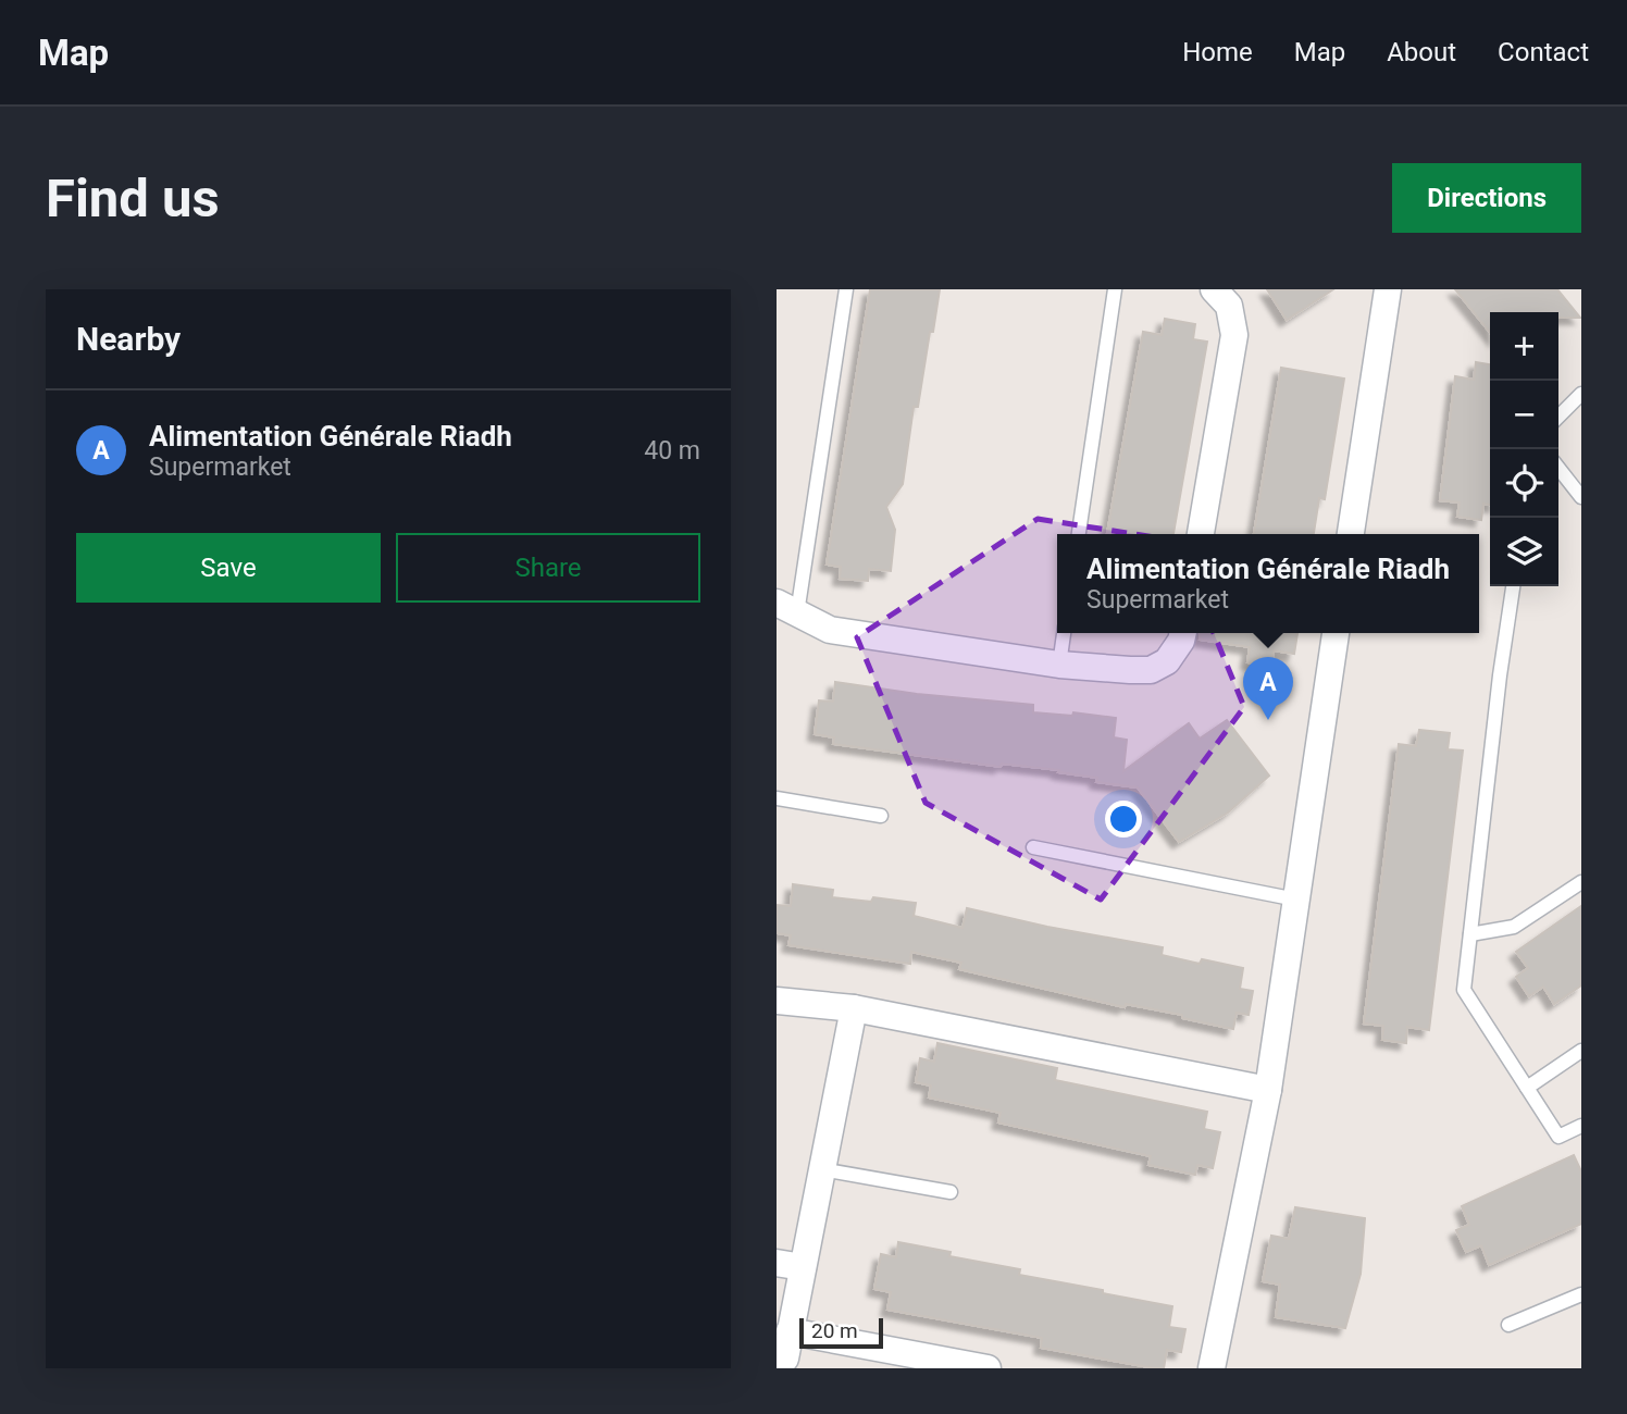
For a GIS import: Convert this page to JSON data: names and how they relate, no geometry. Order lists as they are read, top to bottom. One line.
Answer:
{"scale_bar":"20 m","page":{"header":"Map","nav":["Home","Map","About","Contact"],"buttons":["Directions",["Save","Share"]],"title":"Find us","heading":"Nearby","map_buttons":["+","−"],"list":[{"mark":"A","name":"Alimentation Générale Riadh","note":"Supermarket","value":"40 m"}],"popup":["Alimentation Générale Riadh","Supermarket"],"pins":"A","scale":"20 m"}}
